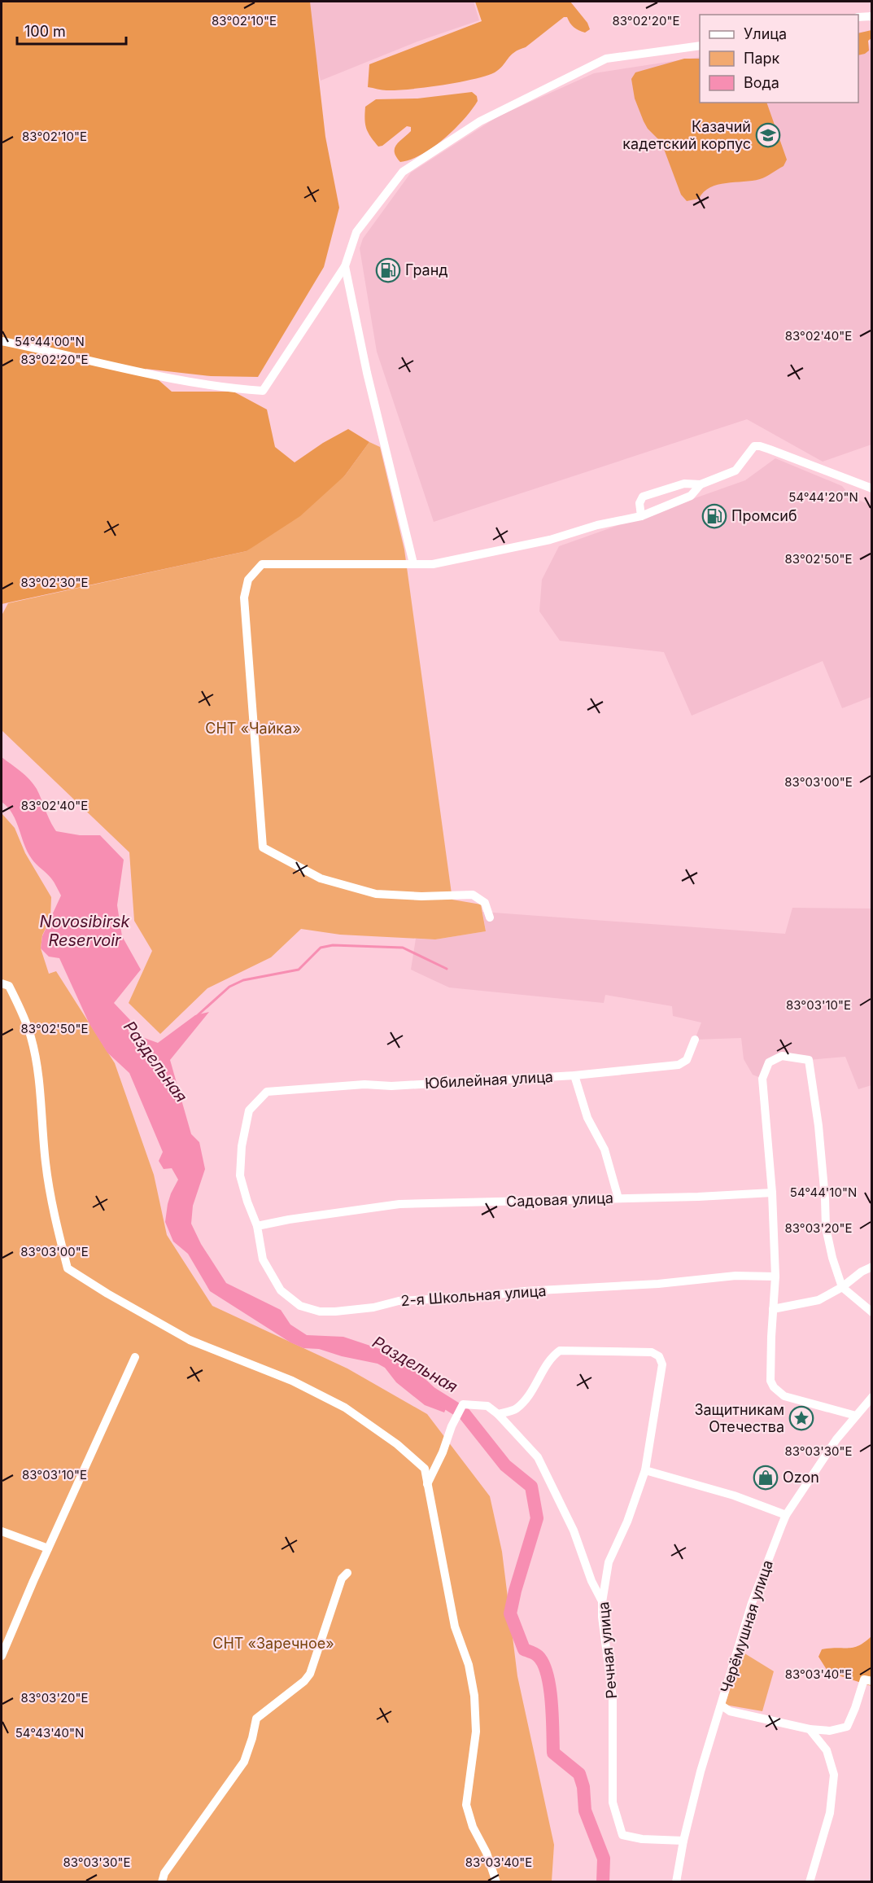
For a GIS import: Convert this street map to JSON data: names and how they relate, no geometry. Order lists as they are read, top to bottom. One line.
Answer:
{"streets":{"street":["Юбилейная улица","Садовая улица","2-я Школьная улица","Черёмушная улица","Речная улица"]},"crossings":[["Юбилейная улица","2-я Школьная улица"],["Садовая улица","2-я Школьная улица"],["Черёмушная улица","Речная улица"]],"water":["Novosibirsk Reservoir","Раздельная"],"parks":["СНТ «Чайка»","СНТ «Заречное»"],"places":{"school or university":["Казачий кадетский корпус"],"fuel station":["Гранд","Промсиб"],"place":["Защитникам Отечества"],"shop":["Ozon"]},"legend":["Улица","Парк","Вода"],"scale_bar":"100 m","coordinates":["83°02'10\"E","83°02'20\"E","83°02'40\"E","54°44'00\"N","54°44'20\"N","83°02'50\"E","83°02'30\"E","83°03'00\"E","83°03'10\"E","54°44'10\"N","83°03'20\"E","83°03'30\"E","83°03'40\"E","54°43'40\"N"]}
